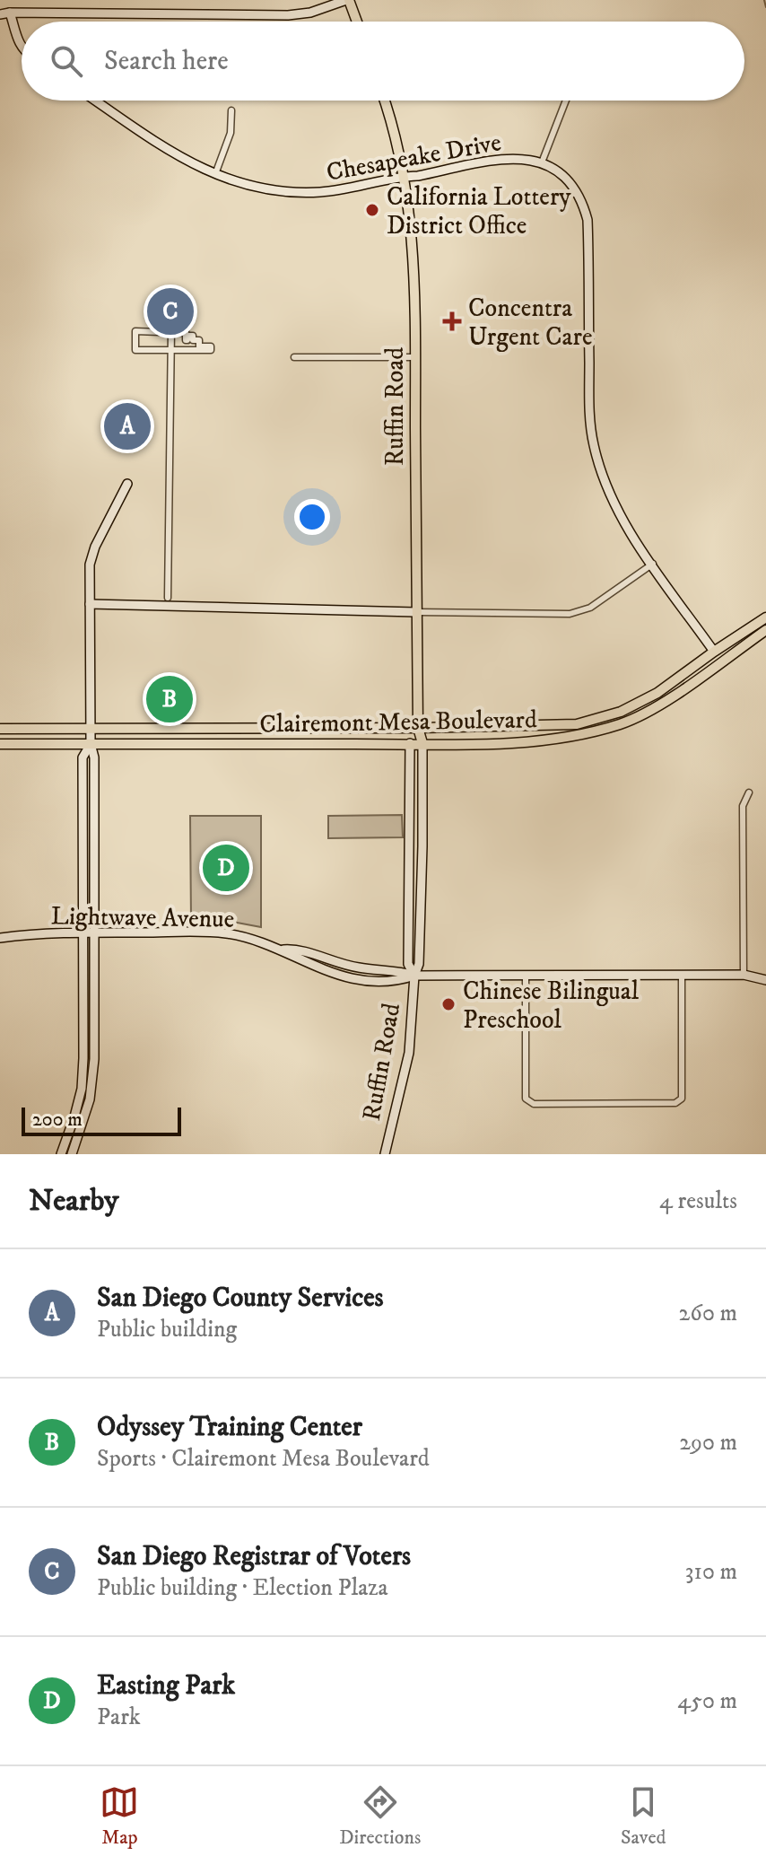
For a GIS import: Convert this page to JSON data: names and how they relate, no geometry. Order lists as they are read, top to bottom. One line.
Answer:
{"streets":{"main road":["Ruffin Road","Clairemont Mesa Boulevard"],"street":["Chesapeake Drive","Lightwave Avenue"]},"crossings":[["Chesapeake Drive","Ruffin Road"],["Ruffin Road","Clairemont Mesa Boulevard"],["Ruffin Road","Lightwave Avenue"]],"places":{"other":["California Lottery District Office","Chinese Bilingual Preschool"],"health":["Concentra Urgent Care"]},"scale_bar":"200 m","page":{"search":"Search here","pins":["C","A","B","D"],"scale":"200 m","heading":["Nearby","4 results"],"list":[{"mark":"A","name":"San Diego County Services","note":"Public building","value":"260 m"},{"mark":"B","name":"Odyssey Training Center","note":"Sports · Clairemont Mesa Boulevard","value":"290 m"},{"mark":"C","name":"San Diego Registrar of Voters","note":"Public building · Election Plaza","value":"310 m"},{"mark":"D","name":"Easting Park","note":"Park","value":"450 m"}],"nav":["Map","Directions","Saved"]}}
